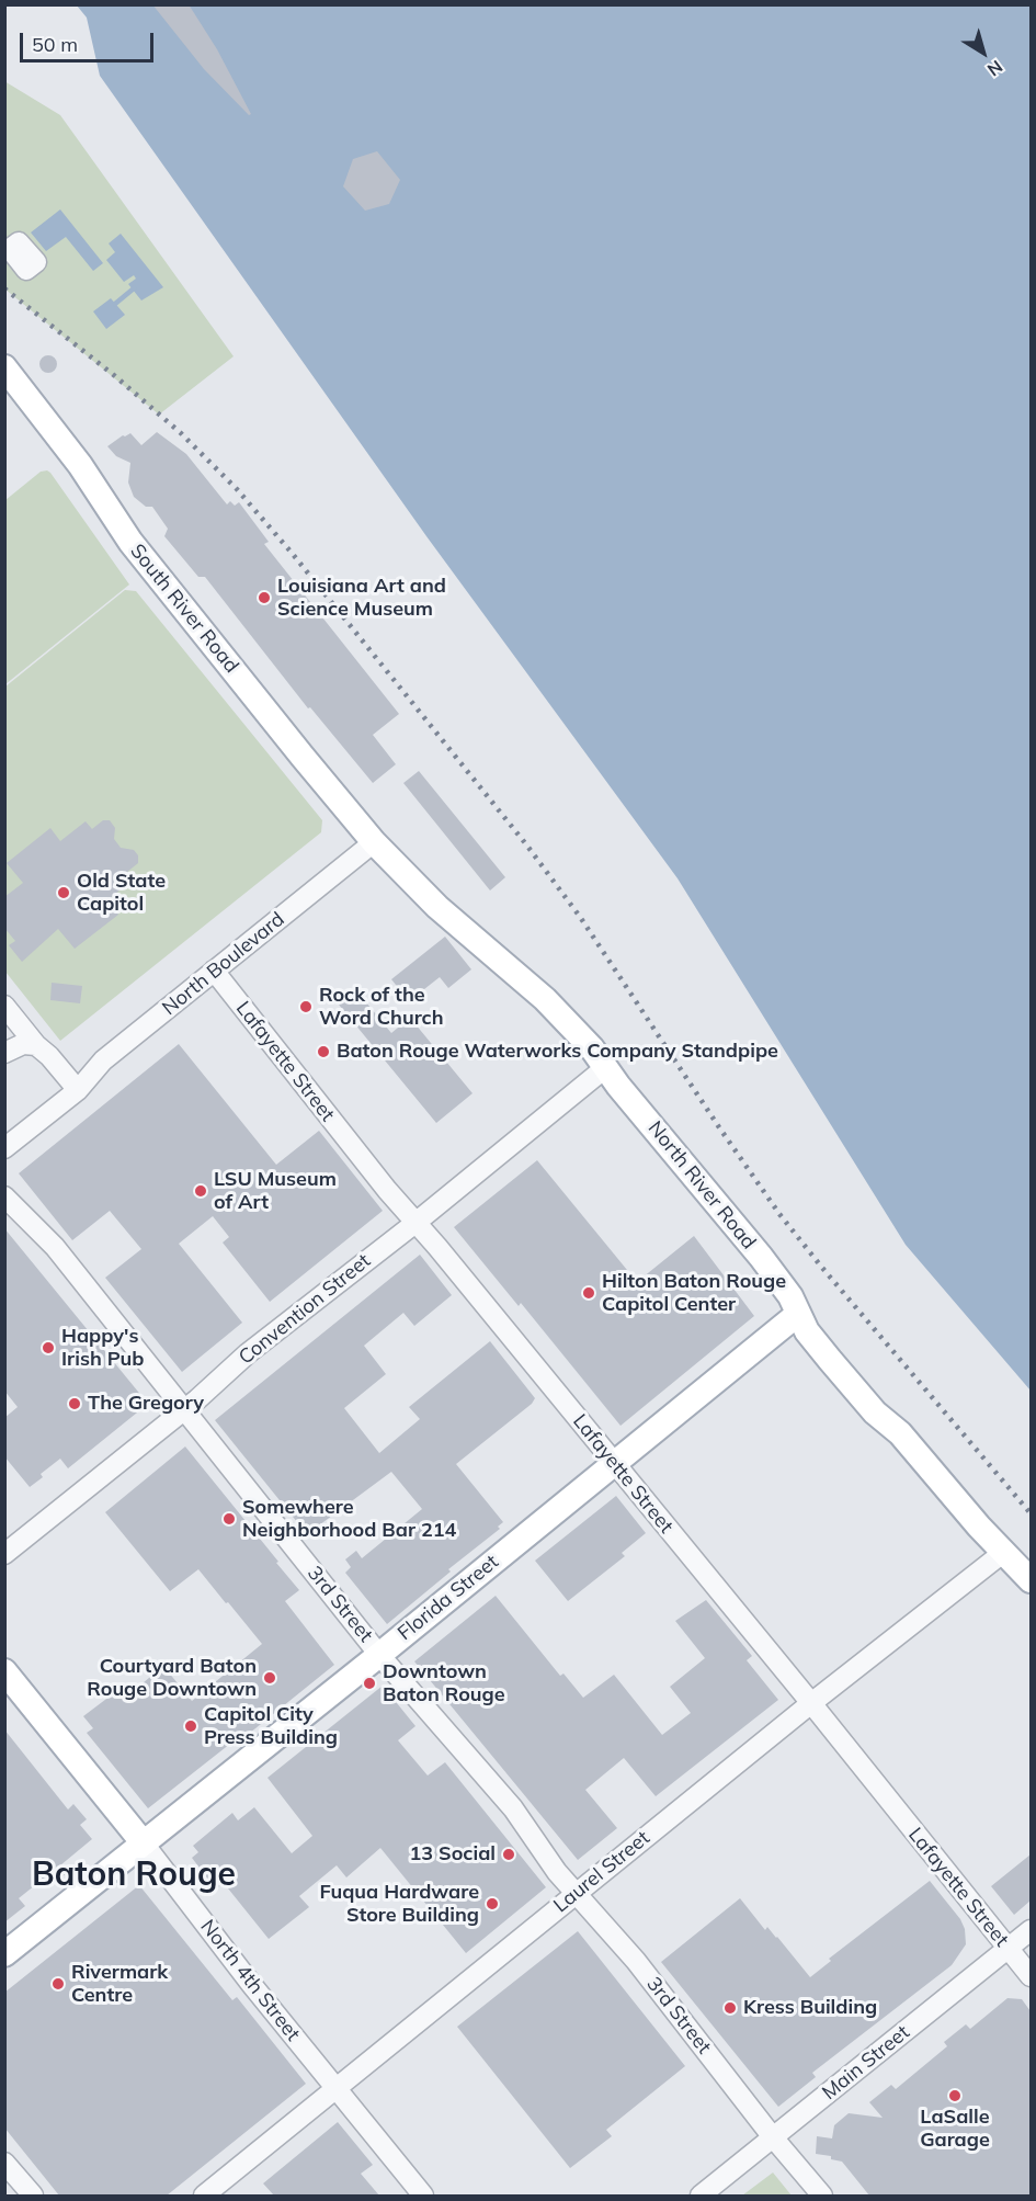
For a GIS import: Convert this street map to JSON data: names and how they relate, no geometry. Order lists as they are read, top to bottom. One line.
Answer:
{"streets":{"main road":["South River Road","North River Road","Florida Street","North 4th Street"],"street":["North Boulevard","Lafayette Street","Convention Street","3rd Street","Laurel Street","Main Street"]},"crossings":[["South River Road","North Boulevard"],["South River Road","North River Road"],["North Boulevard","Lafayette Street"],["North Boulevard","North River Road"],["Lafayette Street","Convention Street"],["Lafayette Street","Florida Street"],["Lafayette Street","Laurel Street"],["Lafayette Street","Main Street"],["North River Road","Convention Street"],["North River Road","Florida Street"],["North River Road","Laurel Street"],["Convention Street","3rd Street"],["Florida Street","3rd Street"],["Florida Street","North 4th Street"],["3rd Street","Laurel Street"],["3rd Street","Main Street"],["Laurel Street","North 4th Street"]],"districts":["Baton Rouge"],"places":["Louisiana Art and Science Museum","Old State Capitol","Rock of the Word Church","Baton Rouge Waterworks Company Standpipe","LSU Museum of Art","Hilton Baton Rouge Capitol Center","Happy's Irish Pub","The Gregory","Somewhere Neighborhood Bar 214","Courtyard Baton Rouge Downtown","Downtown Baton Rouge","Capitol City Press Building","13 Social","Fuqua Hardware Store Building","Rivermark Centre","Kress Building","LaSalle Garage"],"scale_bar":"50 m","north":"bottom right"}
